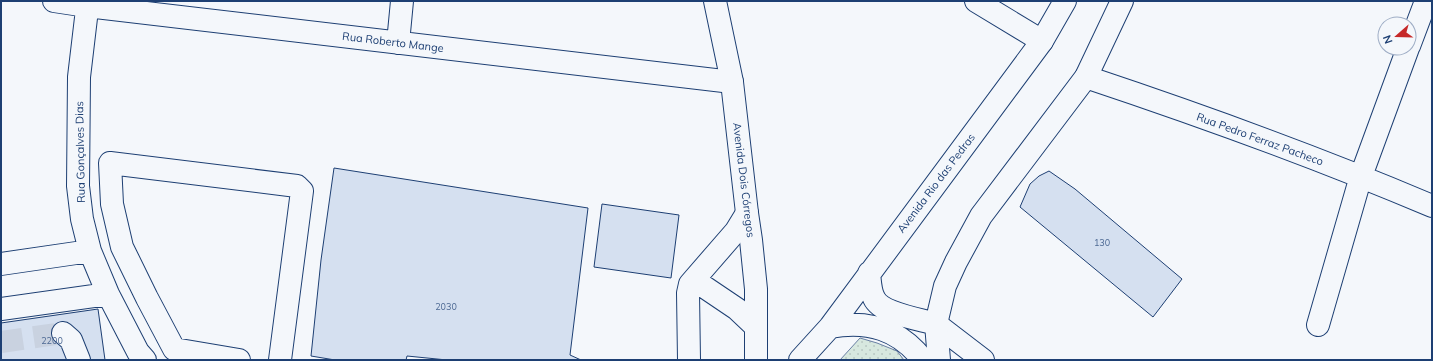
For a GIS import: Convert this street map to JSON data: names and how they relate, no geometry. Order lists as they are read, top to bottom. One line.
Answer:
{"streets":{"street":["Rua Roberto Mange","Rua Pedro Ferraz Pacheco","Rua Gonçalves Dias","Avenida Dois Córregos","Avenida Rio das Pedras"]},"crossings":[["Rua Roberto Mange","Rua Gonçalves Dias"],["Rua Roberto Mange","Avenida Dois Córregos"]],"house_numbers":["130","2030","2200"],"north":"left"}
